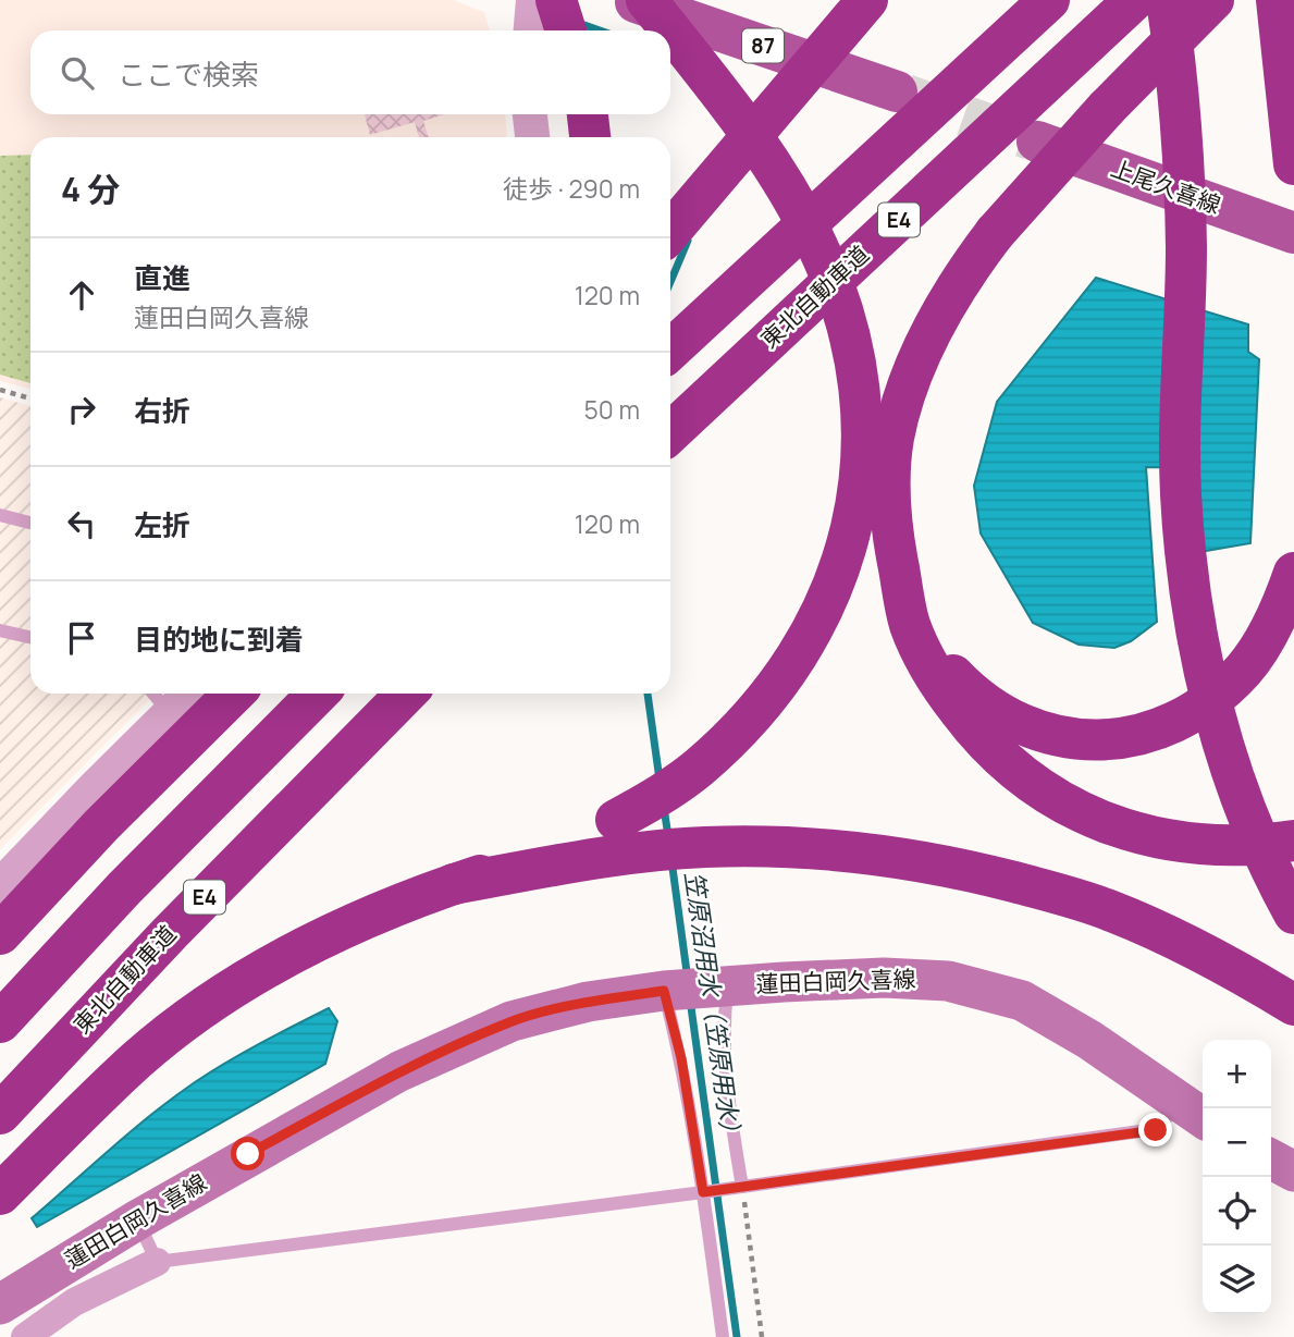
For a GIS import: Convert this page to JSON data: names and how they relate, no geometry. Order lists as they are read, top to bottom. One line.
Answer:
{"streets":{"highway":["E4","東北自動車道"],"main road":["87","上尾久喜線","蓮田白岡久喜線"]},"water":["笠原沼用水（笠原用水）"],"page":{"search":"ここで検索","heading":["4 分","徒歩 · 290 m"],"list":[["直進","蓮田白岡久喜線","120 m"],["右折","50 m"],["左折","120 m"],"目的地に到着"],"map_buttons":["+","−"]}}
